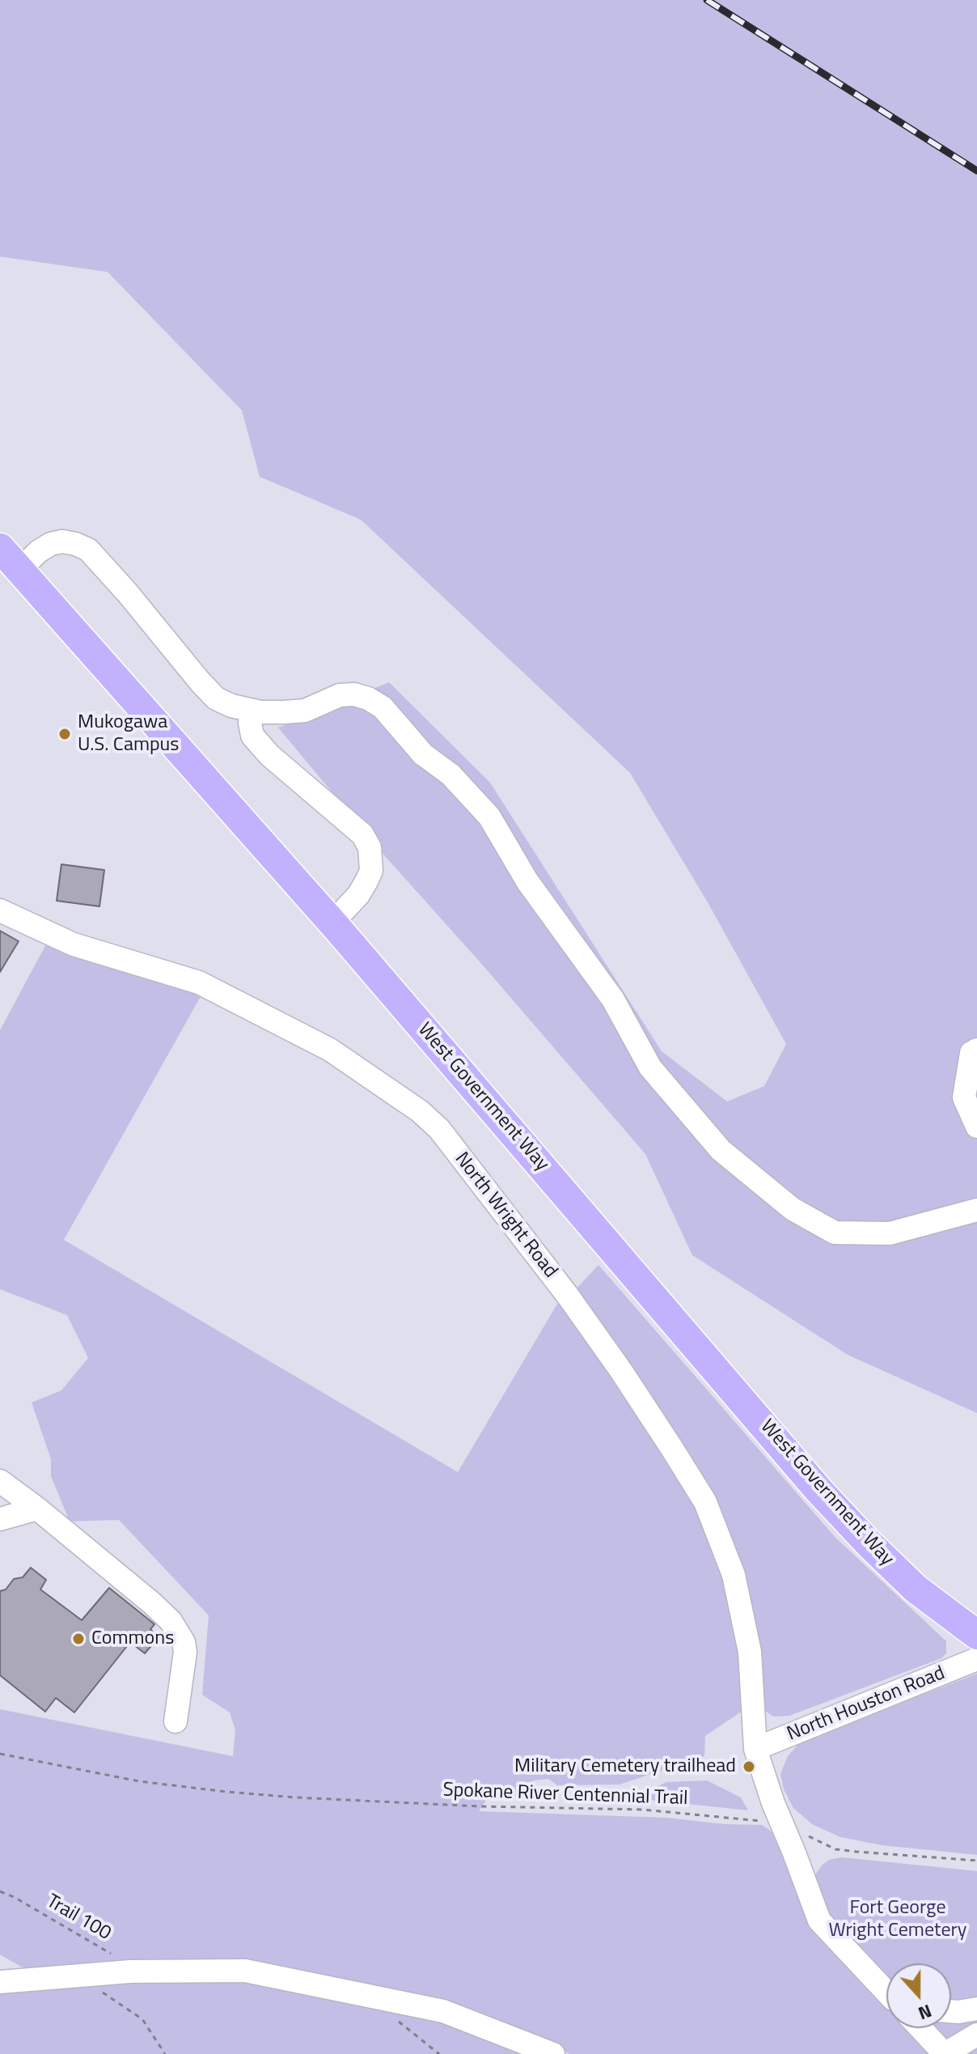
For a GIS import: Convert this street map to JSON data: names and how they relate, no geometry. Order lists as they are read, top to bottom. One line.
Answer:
{"streets":{"main road":["West Government Way"],"street":["North Wright Road","North Houston Road"],"path":["Spokane River Centennial Trail","Trail 100"]},"crossings":[["North Wright Road","North Houston Road"]],"parks":["Fort George Wright Cemetery"],"places":["Mukogawa U.S. Campus","Commons","Military Cemetery trailhead"],"north":"bottom"}
